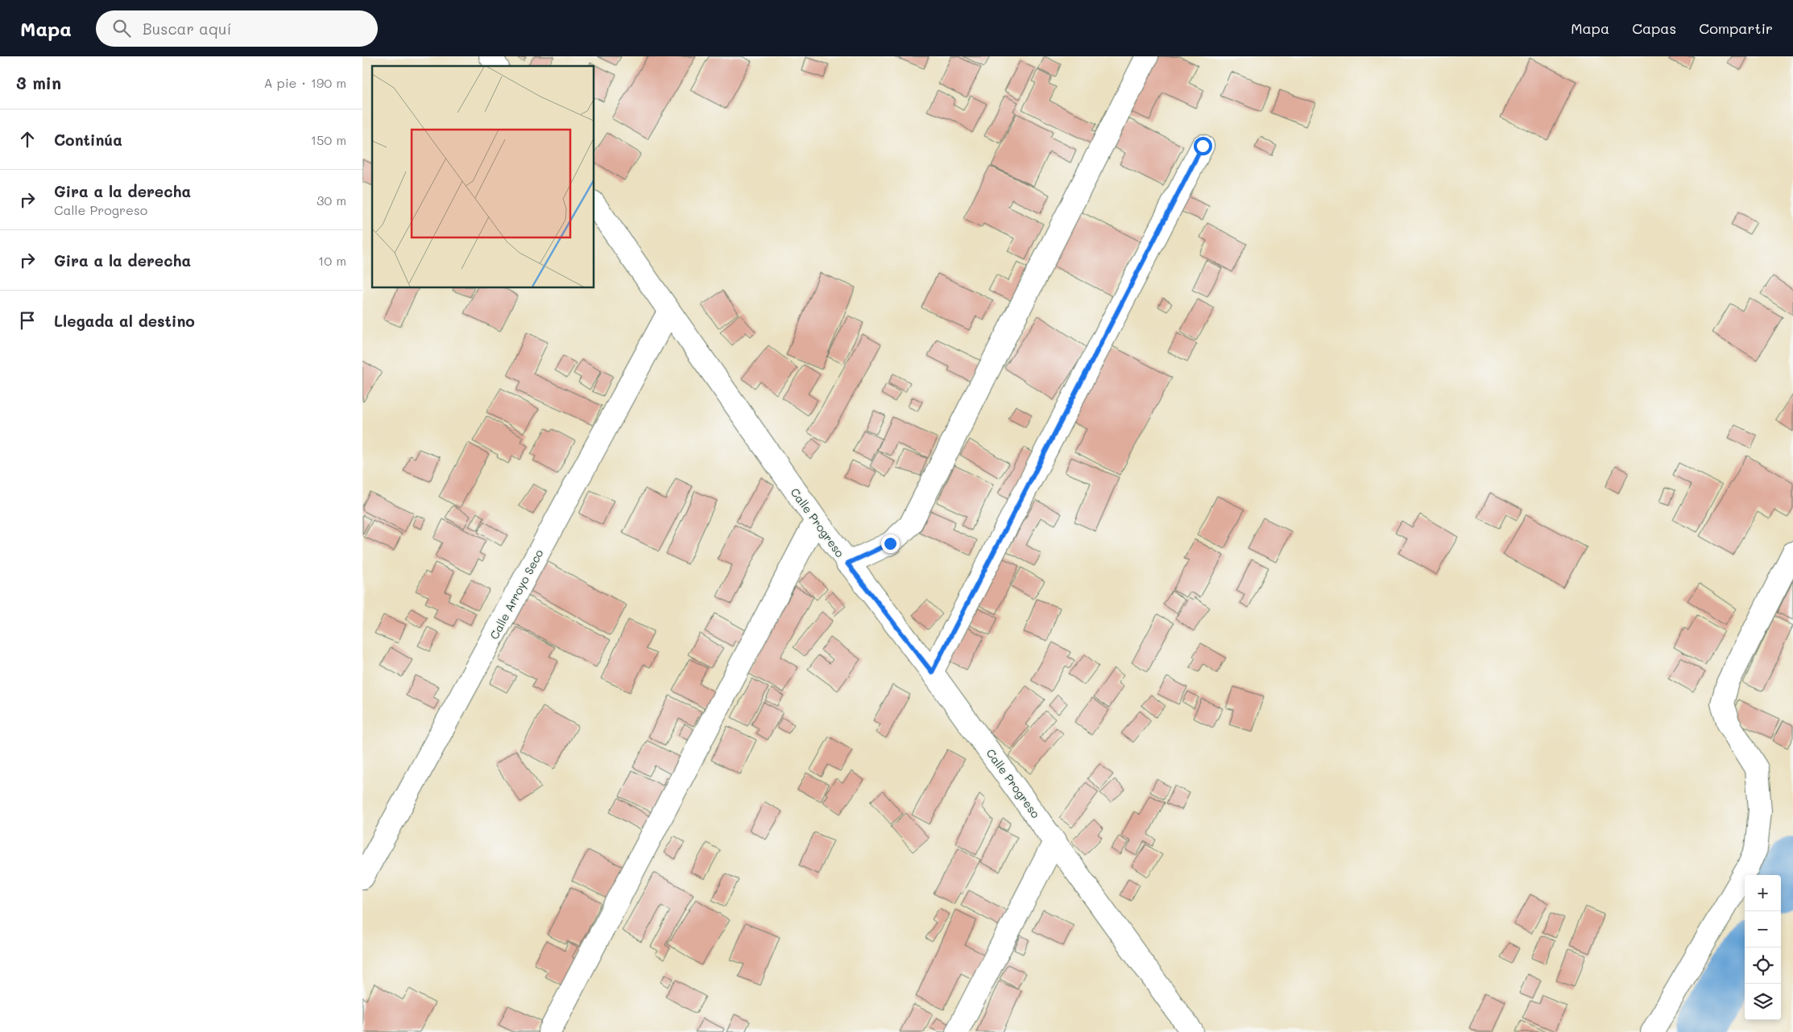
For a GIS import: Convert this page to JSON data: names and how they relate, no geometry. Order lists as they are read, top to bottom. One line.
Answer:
{"streets":{"street":["Calle Progreso","Calle Arroyo Seco"]},"crossings":[["Calle Progreso","Calle Arroyo Seco"]],"page":{"header":"Mapa","search":"Buscar aquí","nav":["Mapa","Capas","Compartir"],"heading":["3 min","A pie · 190 m"],"list":[["Continúa","150 m"],["Gira a la derecha","Calle Progreso","30 m"],["Gira a la derecha","10 m"],"Llegada al destino"],"map_buttons":["+","−"]}}
